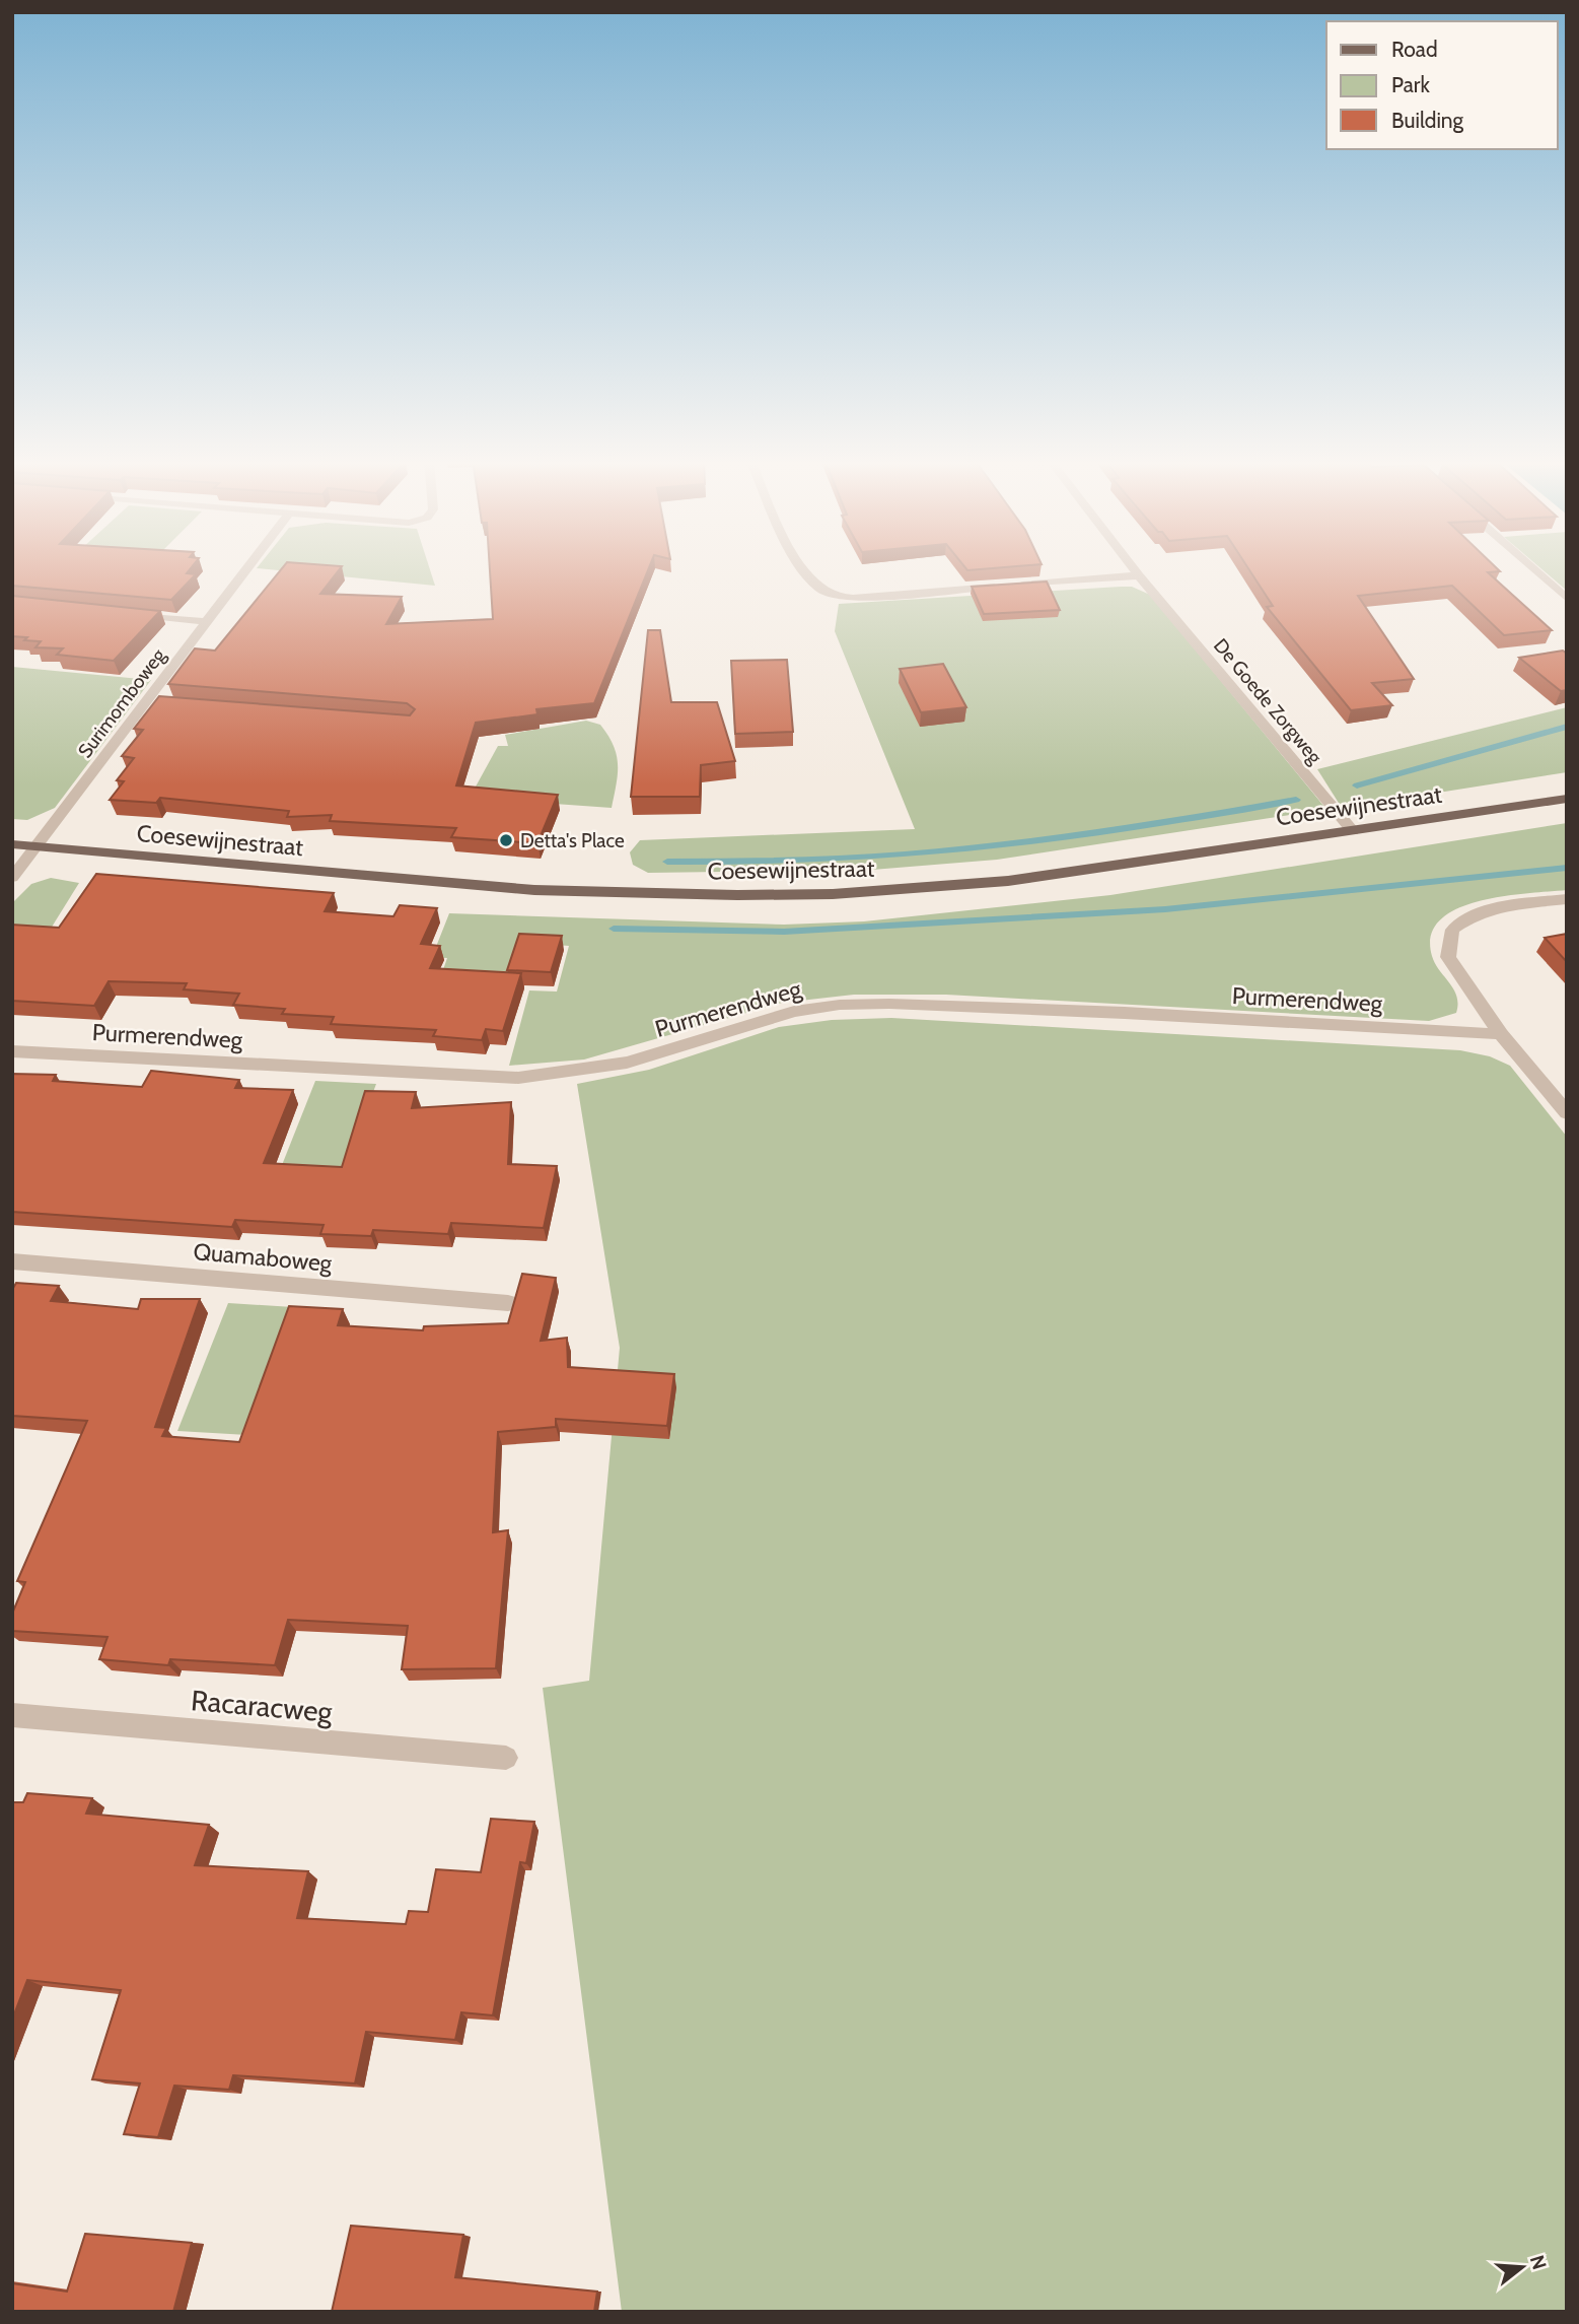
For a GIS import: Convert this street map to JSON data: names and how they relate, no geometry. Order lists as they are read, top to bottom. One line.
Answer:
{"streets":{"main road":["Coesewijnestraat"],"street":["De Goede Zorgweg","Surimomboweg","Purmerendweg","Quamaboweg","Racaracweg"]},"crossings":[["De Goede Zorgweg","Coesewijnestraat"],["Surimomboweg","Coesewijnestraat"]],"places":["Detta's Place"],"legend":["Road","Park","Building"],"north":"right"}
